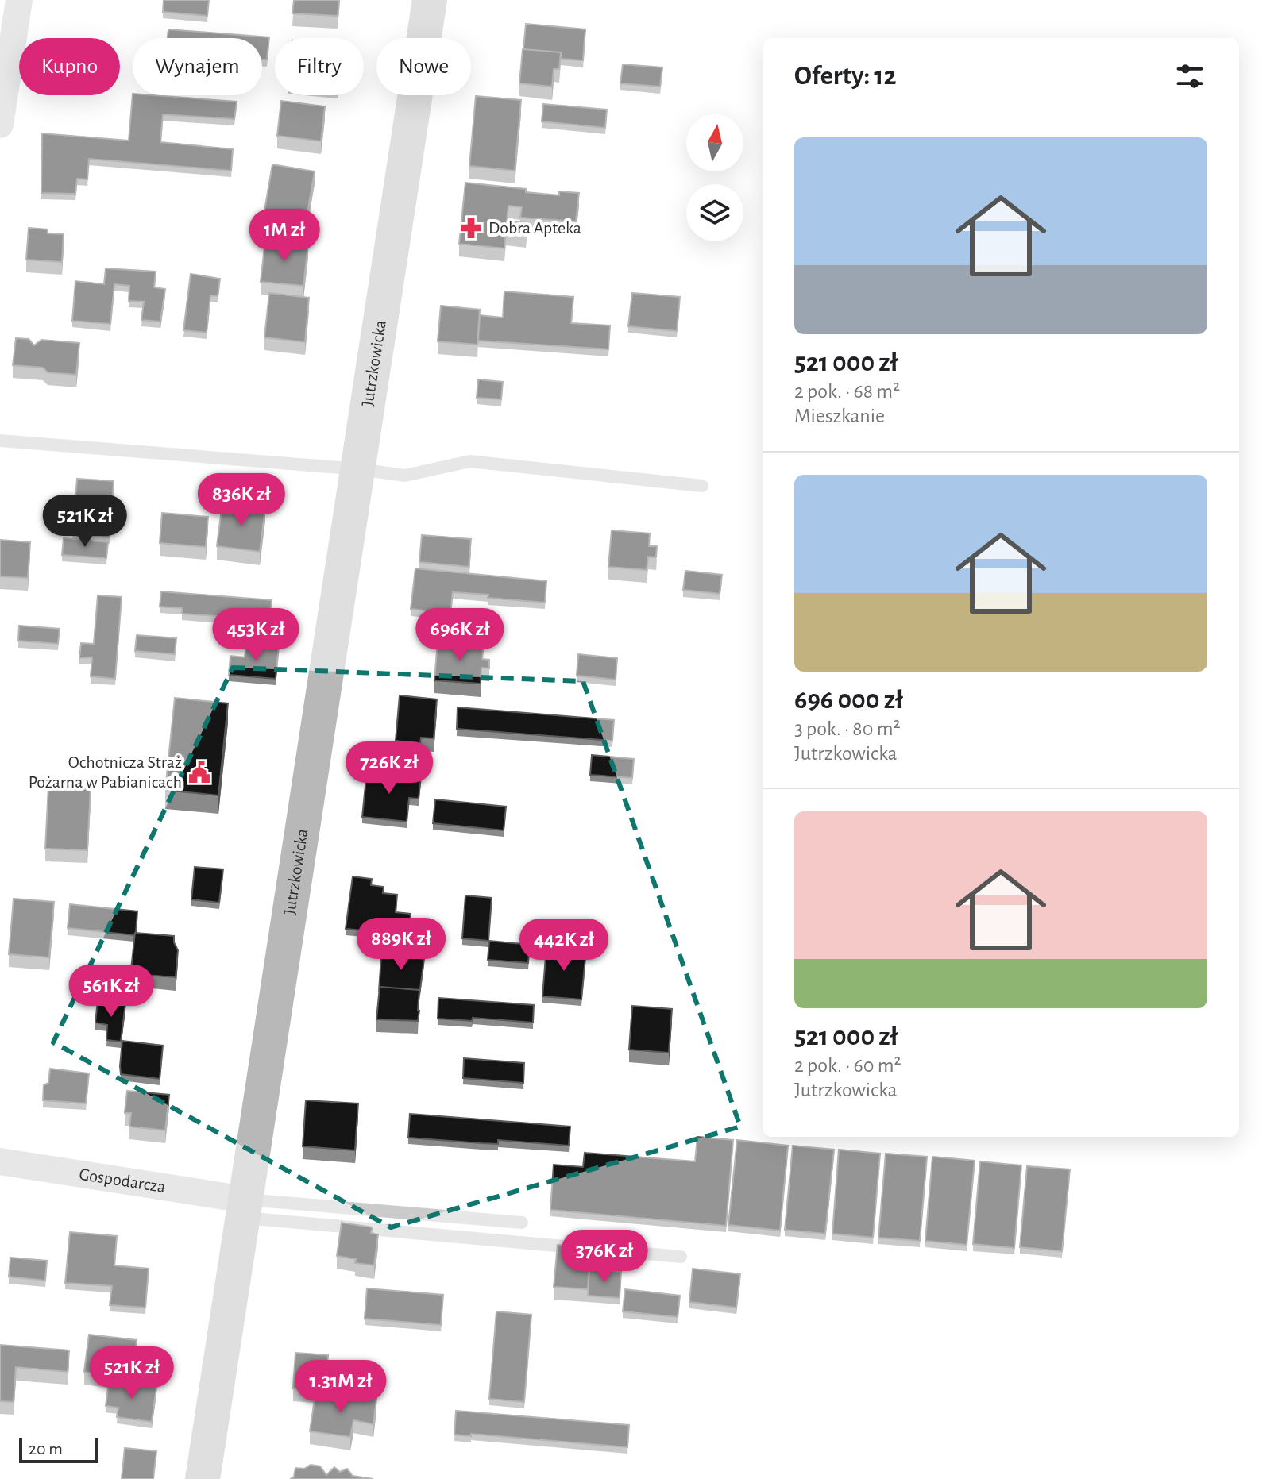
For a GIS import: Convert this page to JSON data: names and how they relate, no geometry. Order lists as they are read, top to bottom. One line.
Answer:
{"streets":{"main road":["Jutrzkowicka"],"street":["Gospodarcza"]},"crossings":[["Jutrzkowicka","Gospodarcza"]],"places":{"pharmacy":["Dobra Apteka"],"public building":["Ochotnicza Straż Pożarna w Pabianicach"]},"scale_bar":"20 m","north":"top","page":{"chip":["Kupno","Wynajem","Filtry","Nowe"],"heading":"Oferty: 12","list":[{"name":"521 000 zł","note":"2 pok. · 68 m² · Mieszkanie"},{"name":"696 000 zł","note":"3 pok. · 80 m² · Jutrzkowicka"},{"name":"521 000 zł","note":"2 pok. · 60 m² · Jutrzkowicka"}],"price":["1M zł","836K zł","521K zł","453K zł","696K zł","726K zł","889K zł","442K zł","561K zł","376K zł","521K zł","1.31M zł"],"scale":"20 m"}}
